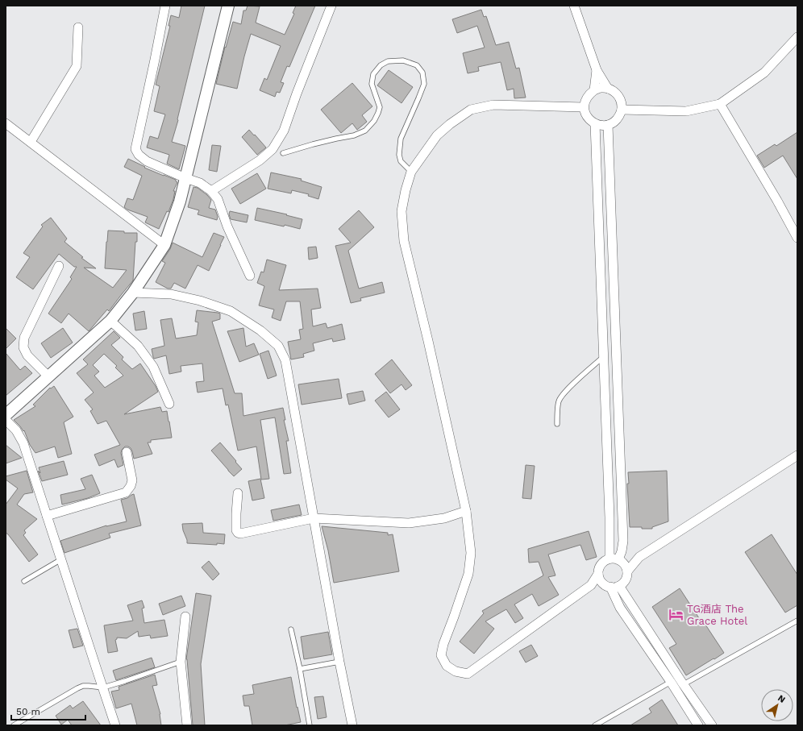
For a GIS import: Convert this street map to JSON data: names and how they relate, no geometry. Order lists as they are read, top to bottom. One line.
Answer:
{"places":{"hotel":["TG酒店 The Grace Hotel"]},"scale_bar":"50 m","north":"top right"}
